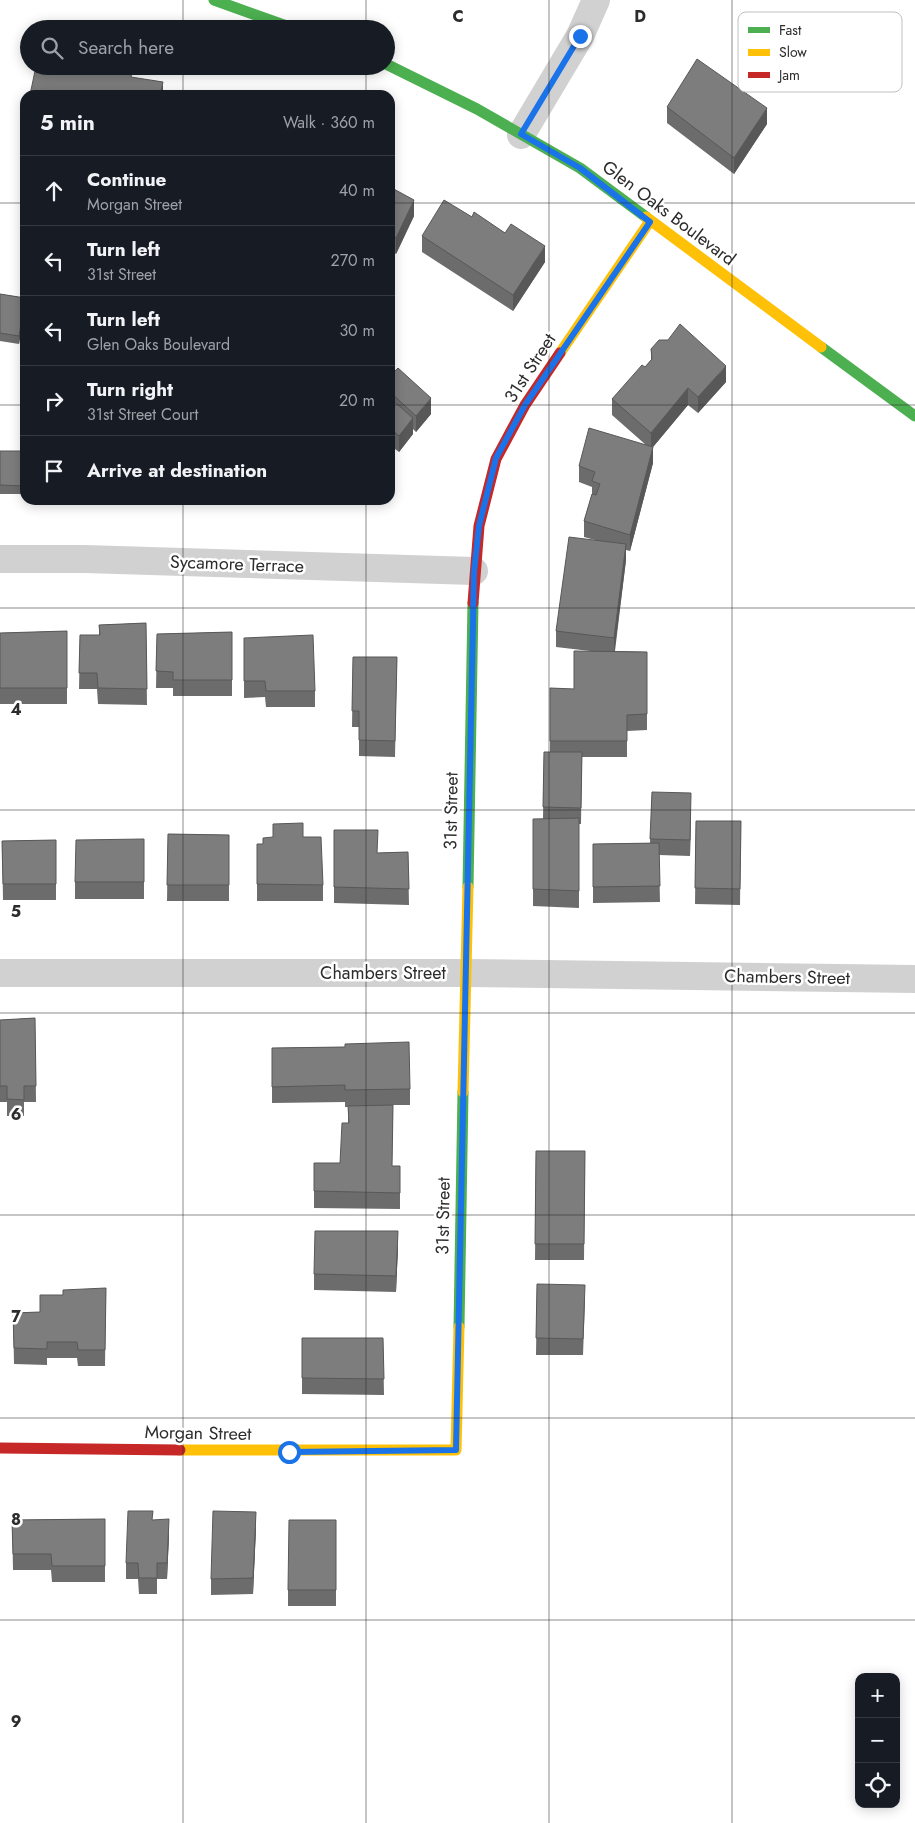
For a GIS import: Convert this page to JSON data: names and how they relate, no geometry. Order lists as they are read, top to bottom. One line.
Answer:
{"streets":{"street":["Glen Oaks Boulevard","31st Street","Sycamore Terrace","Chambers Street","Morgan Street"]},"crossings":[["Glen Oaks Boulevard","31st Street"],["31st Street","Sycamore Terrace"],["31st Street","Chambers Street"],["31st Street","Morgan Street"]],"legend":["Fast","Slow","Jam"],"page":{"search":"Search here","heading":["5 min","Walk · 360 m"],"list":[["Continue","Morgan Street","40 m"],["Turn left","31st Street","270 m"],["Turn left","Glen Oaks Boulevard","30 m"],["Turn right","31st Street Court","20 m"],"Arrive at destination"],"map_buttons":["+","−"]},"grid":{"columns":["C","D"],"rows":["4","5","6","7","8","9"]}}
